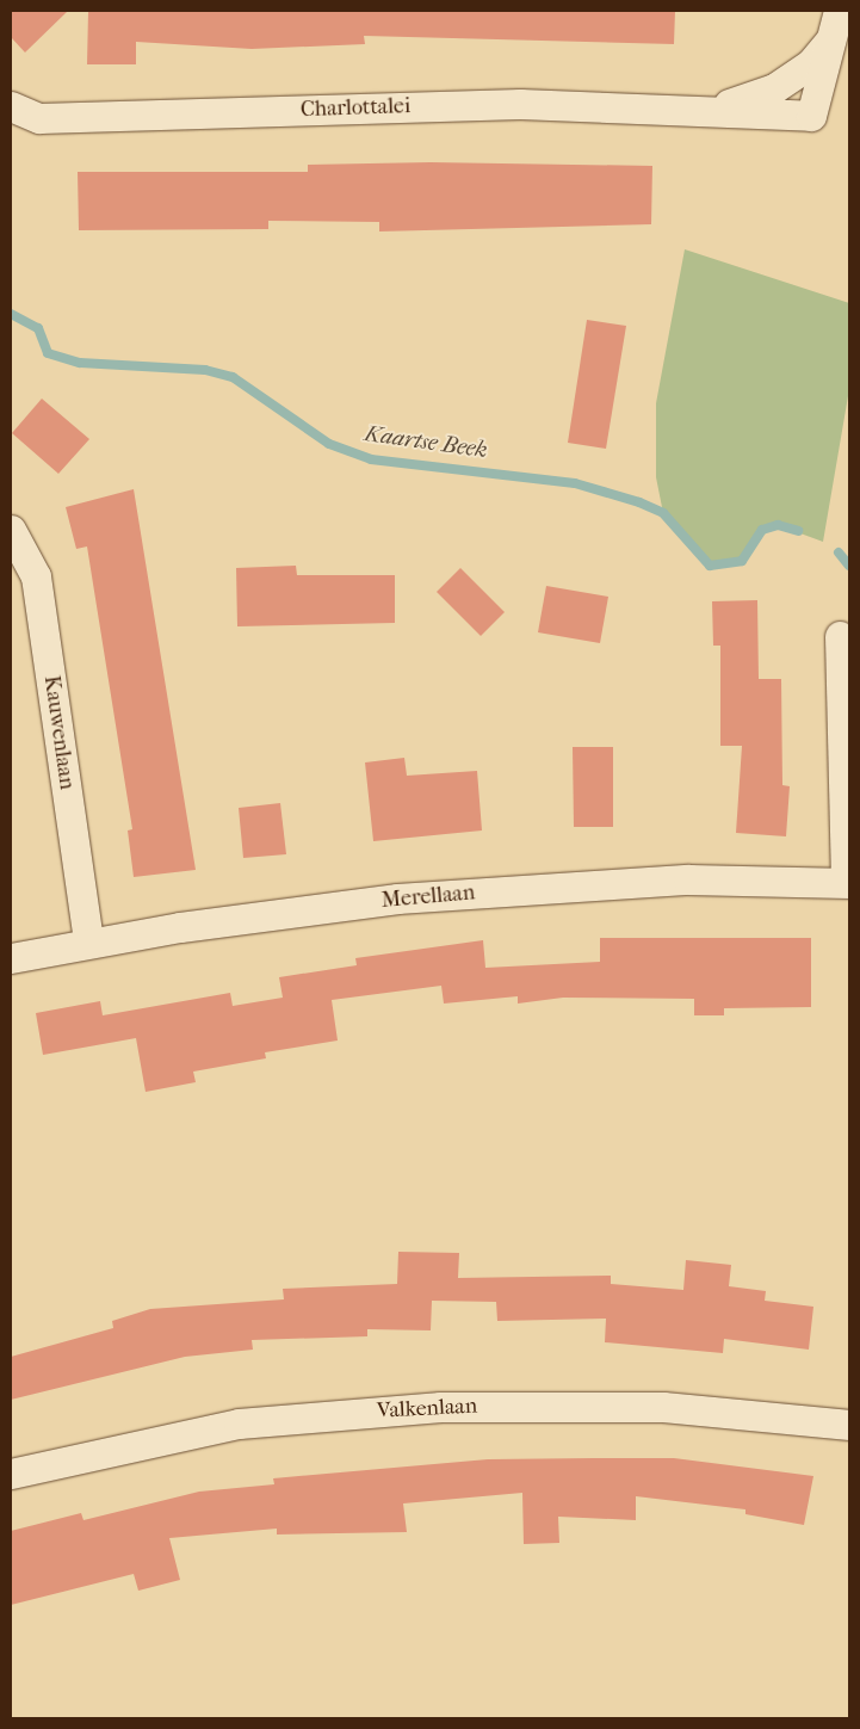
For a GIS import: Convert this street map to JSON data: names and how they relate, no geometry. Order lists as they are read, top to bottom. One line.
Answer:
{"streets":{"street":["Charlottalei","Kauwenlaan","Merellaan","Valkenlaan"]},"crossings":[["Kauwenlaan","Merellaan"]],"water":["Kaartse Beek"]}
